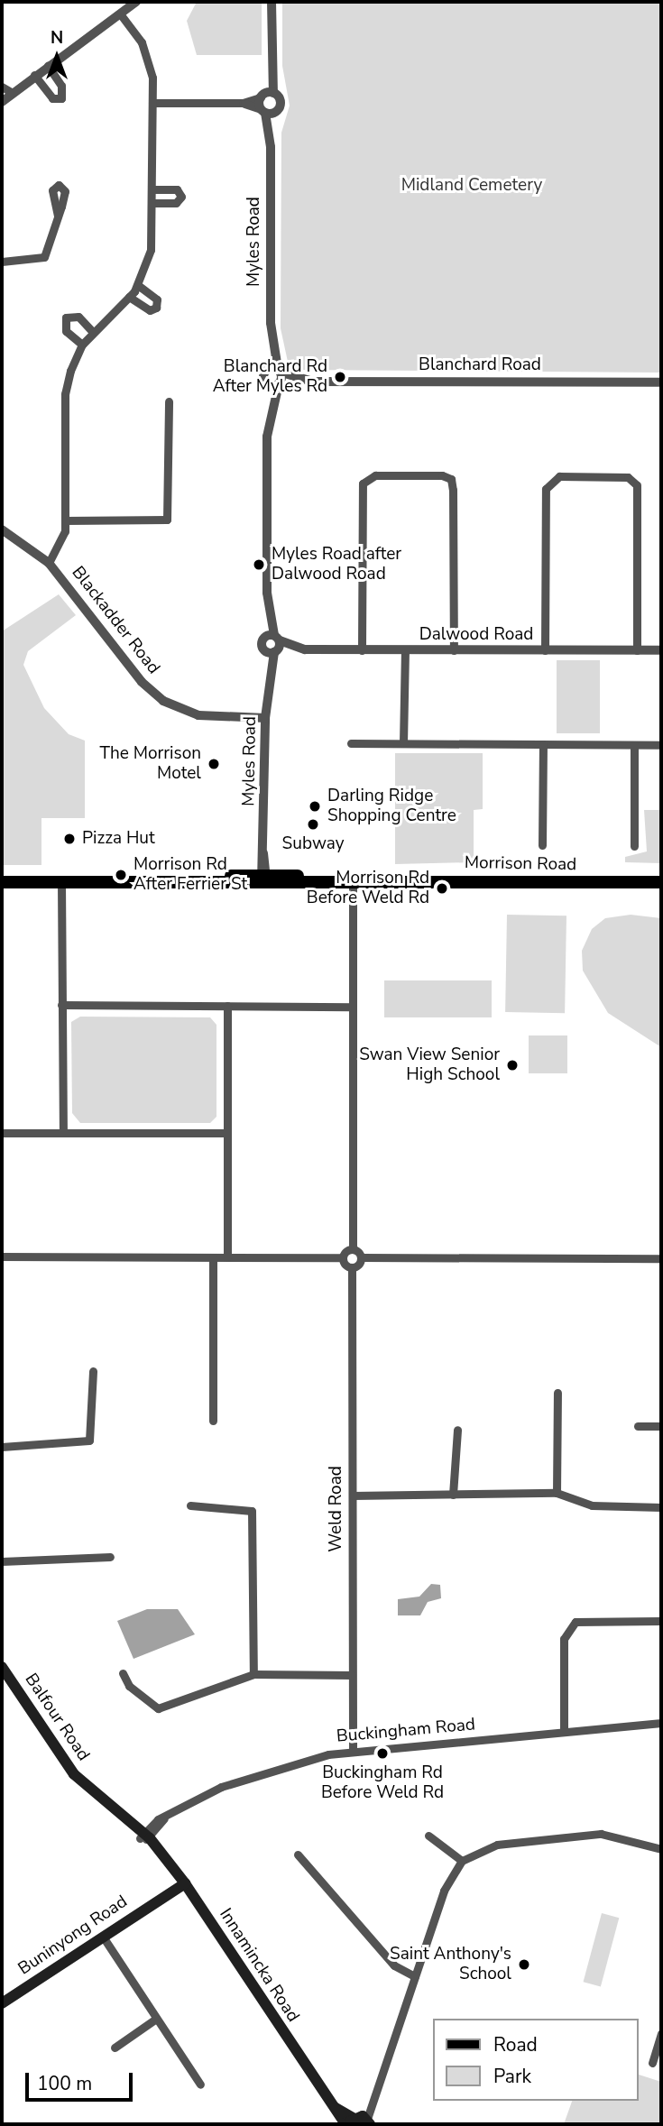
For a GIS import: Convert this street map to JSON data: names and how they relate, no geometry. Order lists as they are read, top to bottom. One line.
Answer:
{"streets":{"main road":["Morrison Road","Balfour Road","Buninyong Road","Innamincka Road"],"street":["Myles Road","Blanchard Road","Blackadder Road","Dalwood Road","Weld Road","Buckingham Road"]},"crossings":[["Myles Road","Blanchard Road"],["Myles Road","Blackadder Road"],["Myles Road","Dalwood Road"],["Myles Road","Morrison Road"],["Weld Road","Buckingham Road"],["Balfour Road","Buckingham Road"],["Balfour Road","Innamincka Road"],["Buckingham Road","Innamincka Road"],["Buninyong Road","Innamincka Road"]],"parks":["Midland Cemetery"],"places":["Blanchard Rd After Myles Rd","Myles Road after Dalwood Road","The Morrison Motel","Darling Ridge Shopping Centre","Subway","Pizza Hut","Morrison Rd After Ferrier St","Morrison Rd Before Weld Rd","Swan View Senior High School","Buckingham Rd Before Weld Rd","Saint Anthony's School"],"legend":["Road","Park"],"scale_bar":"100 m","north":"top"}
